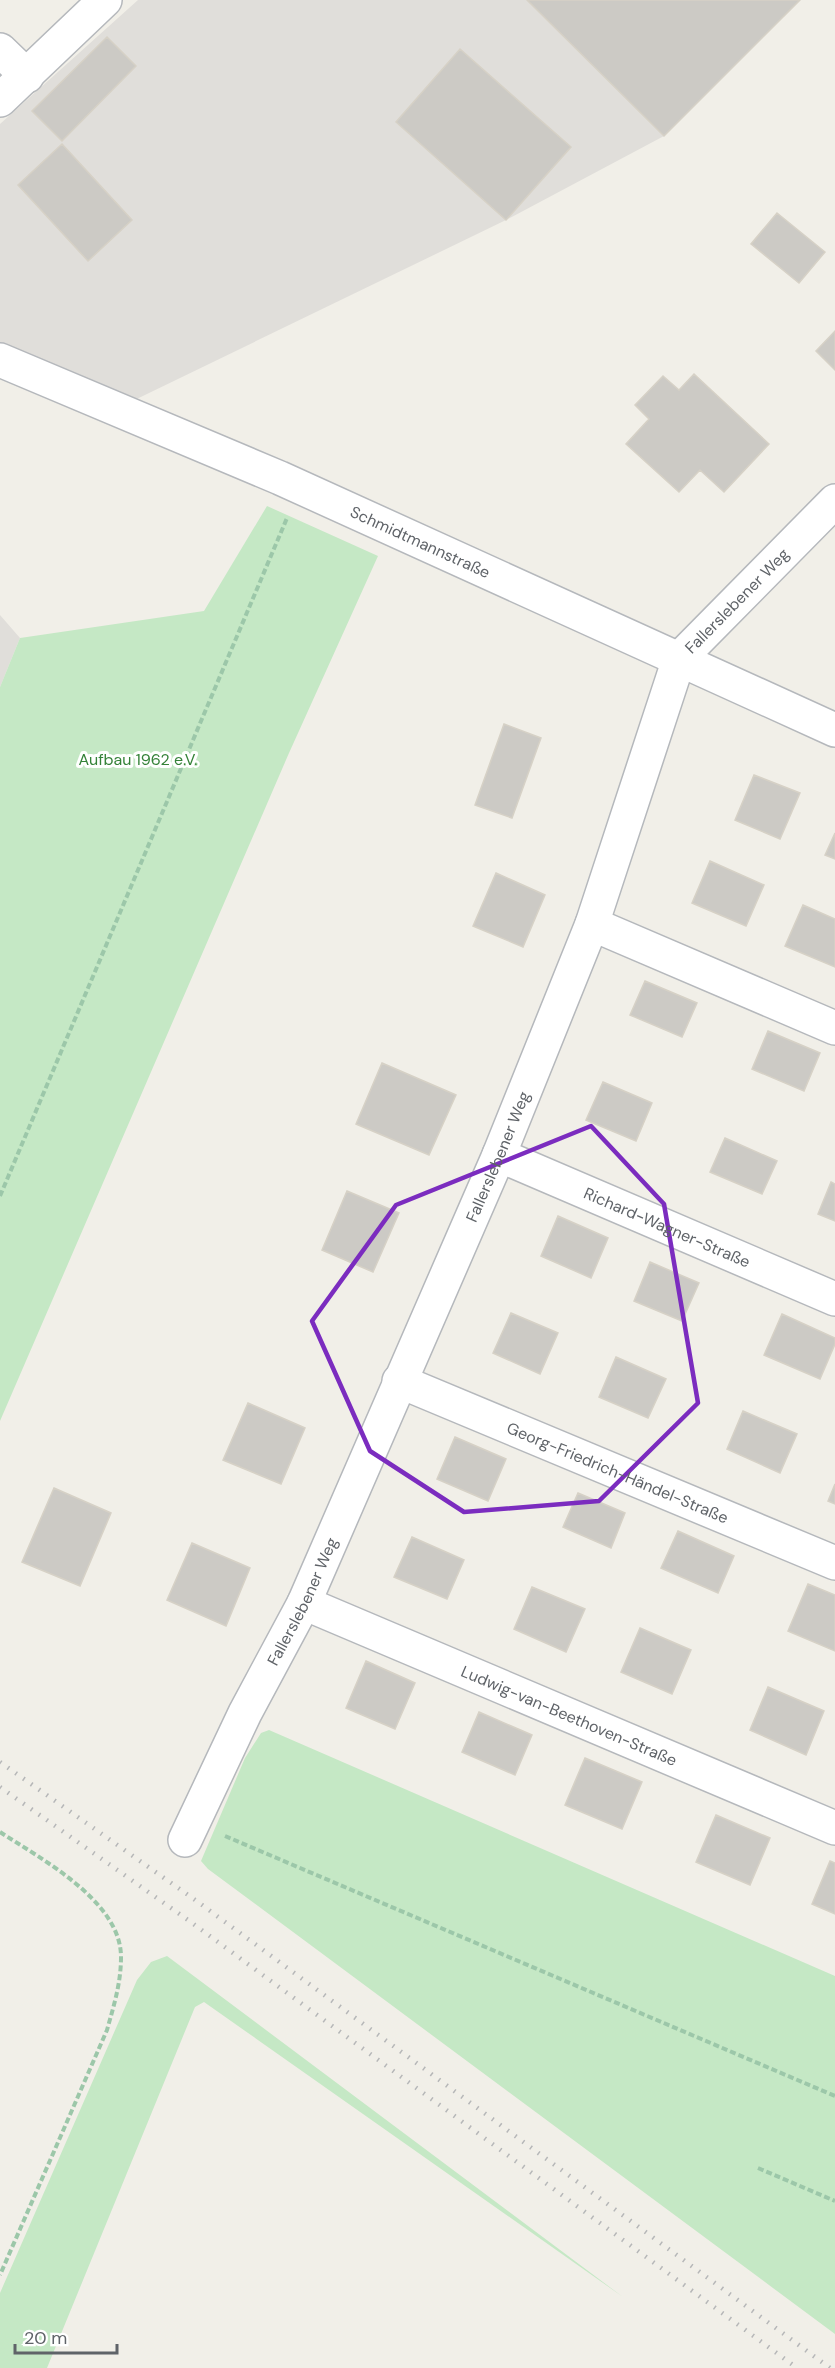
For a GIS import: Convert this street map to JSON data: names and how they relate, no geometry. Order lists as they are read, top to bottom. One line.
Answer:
{"streets":{"street":["Schmidtmannstraße","Fallerslebener Weg","Richard-Wagner-Straße","Georg-Friedrich-Händel-Straße","Ludwig-van-Beethoven-Straße"]},"crossings":[["Schmidtmannstraße","Fallerslebener Weg"],["Fallerslebener Weg","Richard-Wagner-Straße"],["Fallerslebener Weg","Georg-Friedrich-Händel-Straße"],["Fallerslebener Weg","Ludwig-van-Beethoven-Straße"]],"parks":["Aufbau 1962 e.V."],"scale_bar":"20 m"}
